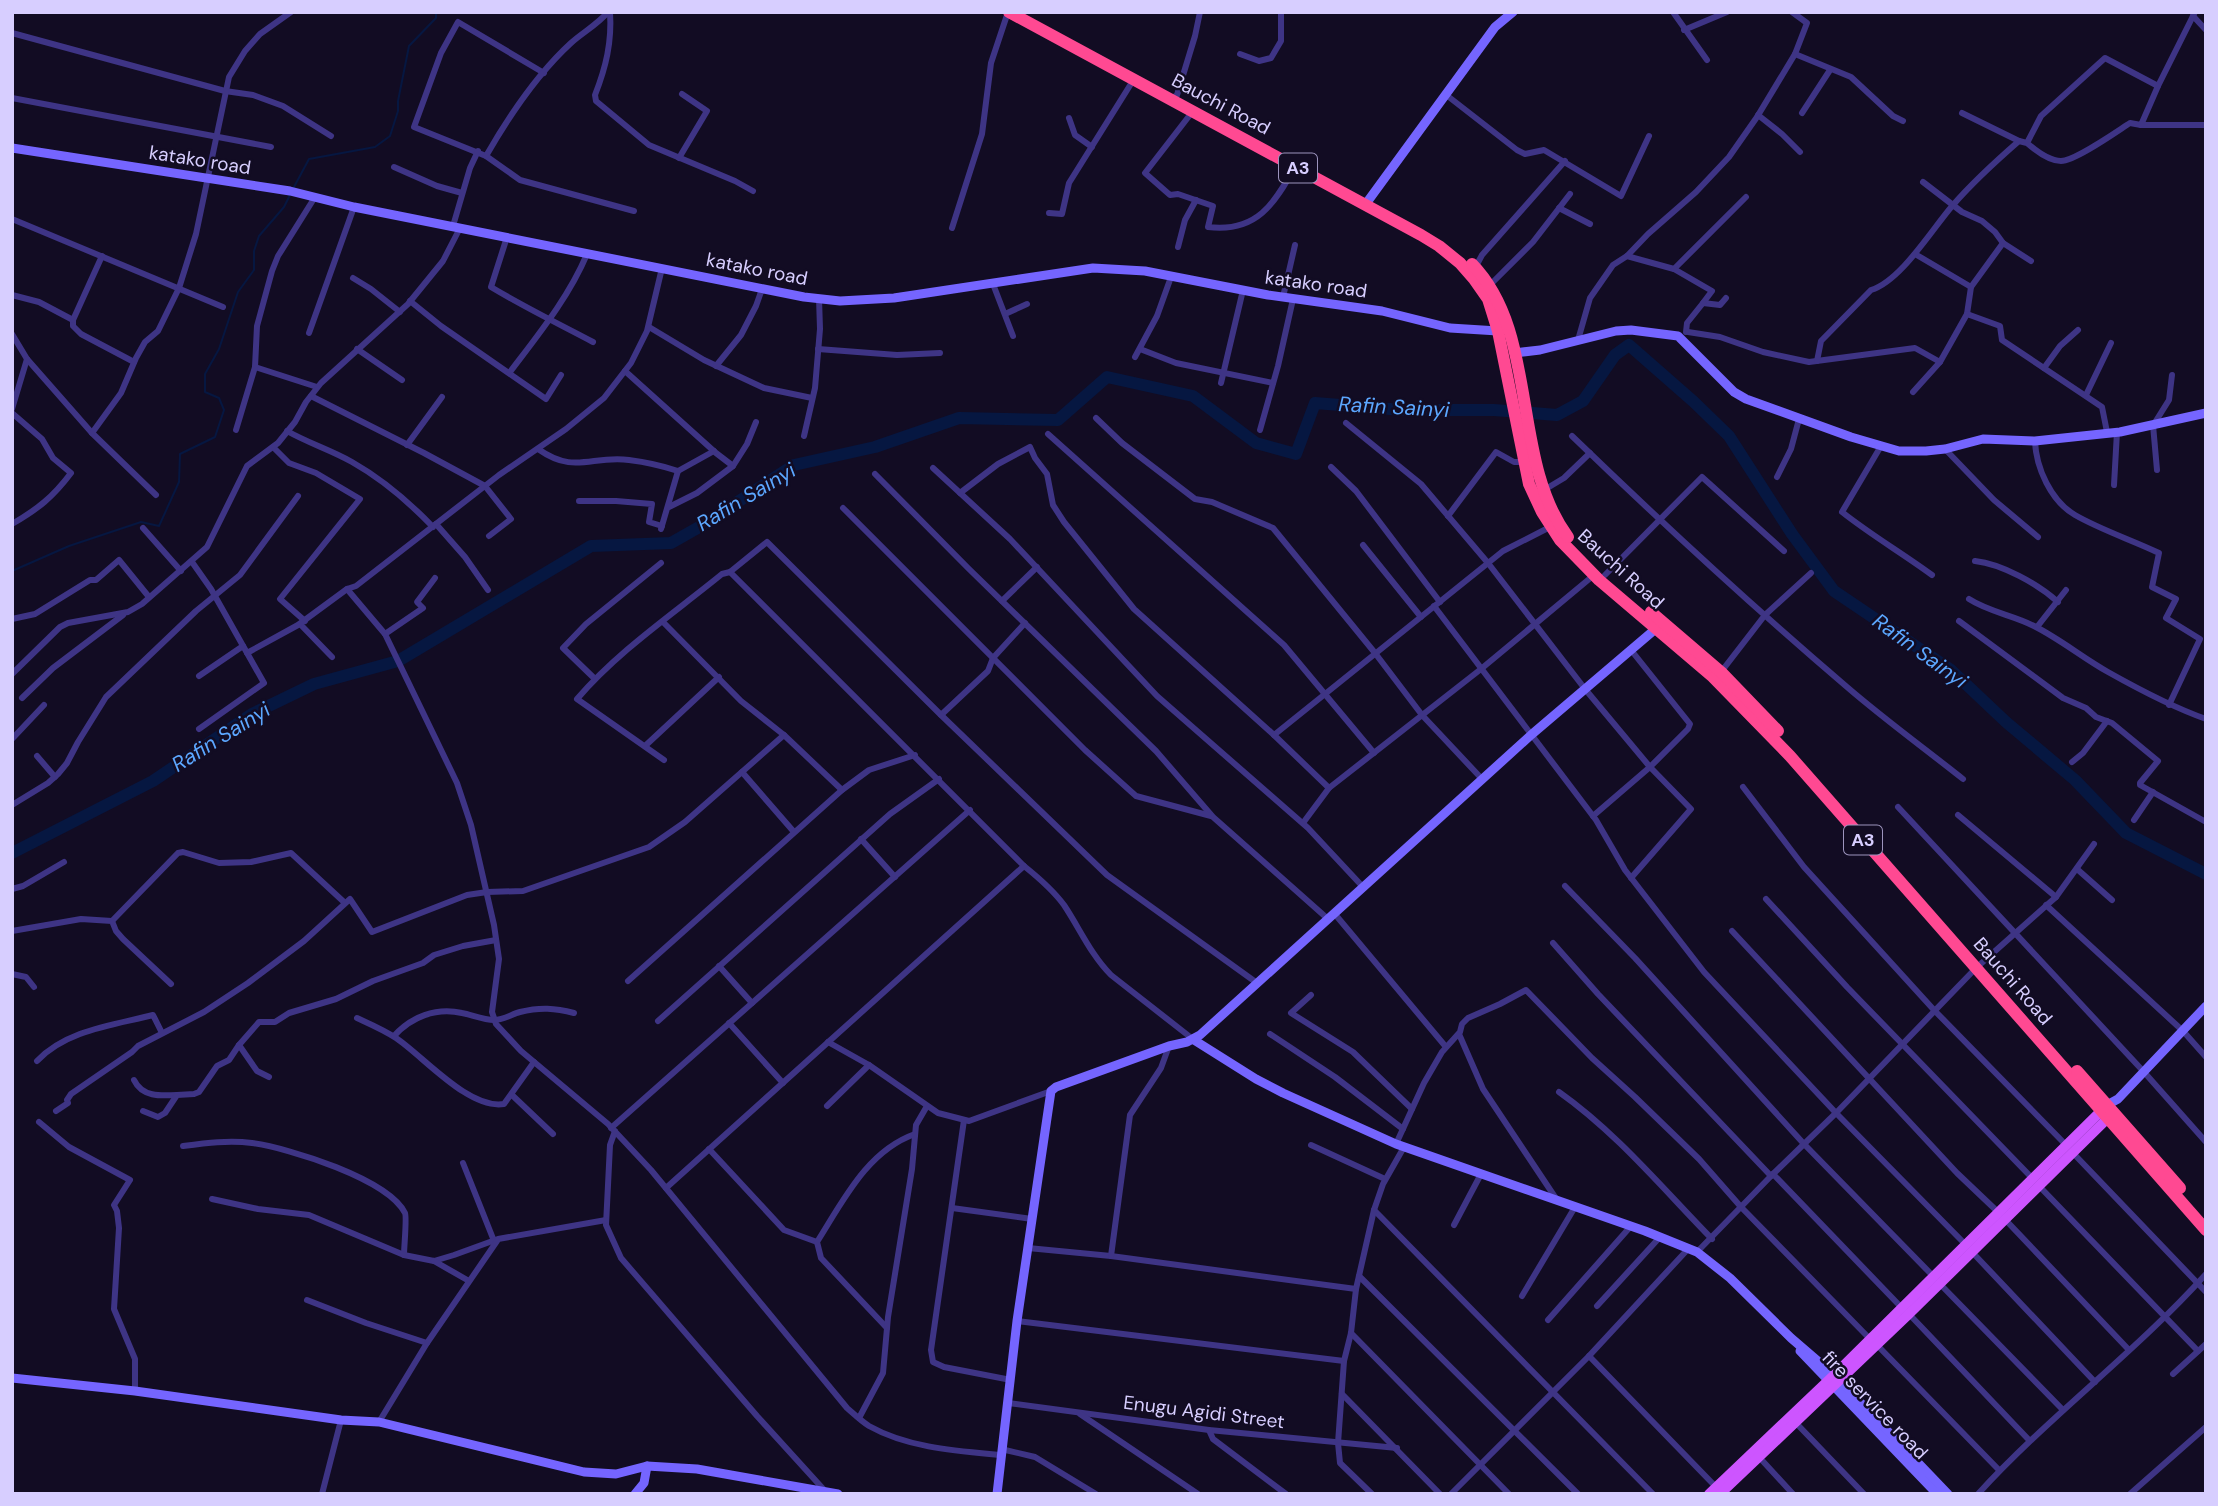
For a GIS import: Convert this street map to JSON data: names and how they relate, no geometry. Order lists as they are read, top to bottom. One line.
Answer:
{"streets":{"highway":["Bauchi Road","A3"],"street":["katako road","fire service road","Enugu Agidi Street"]},"crossings":[["Bauchi Road","katako road"]],"water":["Rafin Sainyi"]}
